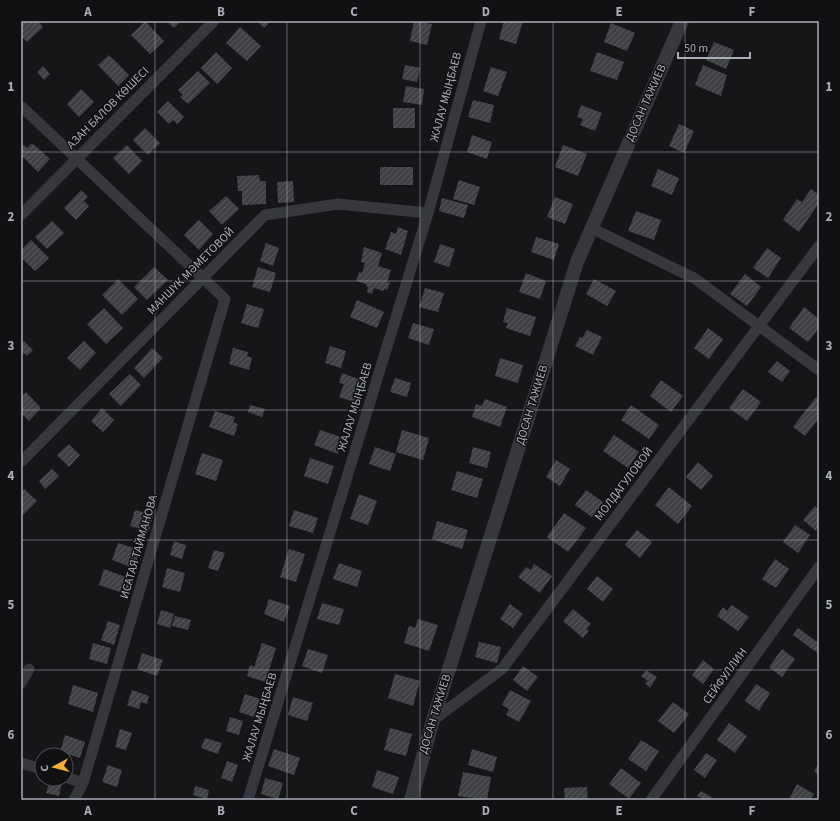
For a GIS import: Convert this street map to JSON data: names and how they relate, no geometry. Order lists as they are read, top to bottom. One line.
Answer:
{"streets":{"street":["ЖАЛАУ МЫҢБАЕВ","ДОСАН ТАЖИЕВ","АЗАН БАЛОВ КӨШЕСІ","МАНШҮК МӘМЕТОВОЙ","МОЛДАГУЛОВОЙ","ИСАТАЯ ТАЙМАНОВА","СЕЙФУЛЛИН"]},"crossings":[["ЖАЛАУ МЫҢБАЕВ","МАНШҮК МӘМЕТОВОЙ"],["ДОСАН ТАЖИЕВ","МОЛДАГУЛОВОЙ"],["МАНШҮК МӘМЕТОВОЙ","ИСАТАЯ ТАЙМАНОВА"]],"scale_bar":"50 m","north":"left","grid":{"columns":["A","B","C","D","E","F"],"rows":["1","2","3","4","5","6"]}}
